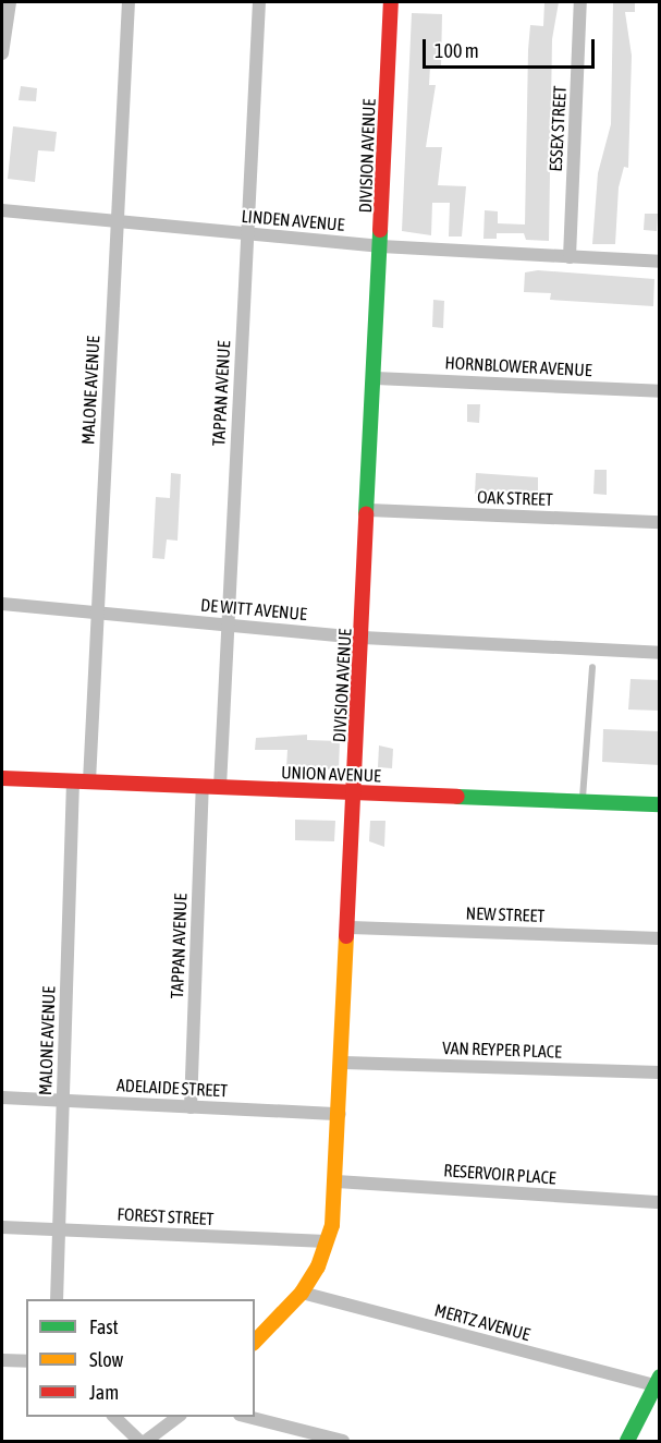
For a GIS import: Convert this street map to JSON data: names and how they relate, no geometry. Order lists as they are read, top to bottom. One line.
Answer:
{"streets":{"street":["ESSEX STREET","DIVISION AVENUE","LINDEN AVENUE","HORNBLOWER AVENUE","MALONE AVENUE","TAPPAN AVENUE","OAK STREET","DE WITT AVENUE","UNION AVENUE","NEW STREET","VAN REYPER PLACE","ADELAIDE STREET","RESERVOIR PLACE","FOREST STREET","MERTZ AVENUE"]},"crossings":[["ESSEX STREET","LINDEN AVENUE"],["DIVISION AVENUE","LINDEN AVENUE"],["DIVISION AVENUE","HORNBLOWER AVENUE"],["DIVISION AVENUE","OAK STREET"],["DIVISION AVENUE","DE WITT AVENUE"],["DIVISION AVENUE","UNION AVENUE"],["DIVISION AVENUE","NEW STREET"],["DIVISION AVENUE","VAN REYPER PLACE"],["DIVISION AVENUE","ADELAIDE STREET"],["DIVISION AVENUE","RESERVOIR PLACE"],["DIVISION AVENUE","FOREST STREET"],["DIVISION AVENUE","MERTZ AVENUE"],["LINDEN AVENUE","MALONE AVENUE"],["LINDEN AVENUE","TAPPAN AVENUE"],["MALONE AVENUE","DE WITT AVENUE"],["MALONE AVENUE","UNION AVENUE"],["MALONE AVENUE","ADELAIDE STREET"],["MALONE AVENUE","FOREST STREET"],["TAPPAN AVENUE","DE WITT AVENUE"],["TAPPAN AVENUE","UNION AVENUE"],["TAPPAN AVENUE","ADELAIDE STREET"]],"legend":["Fast","Slow","Jam"],"scale_bar":"100 m"}
